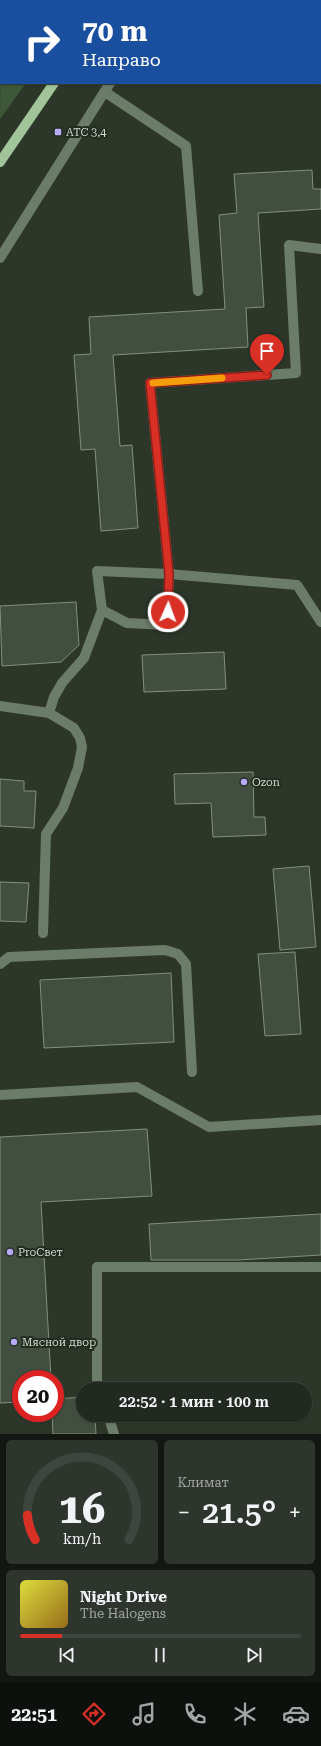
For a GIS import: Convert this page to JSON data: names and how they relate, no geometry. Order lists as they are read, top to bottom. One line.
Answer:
{"places":{"transit":["АТС 3,4"],"other":["Ozon","ProСвет","Мясной двор"]},"page":{"turn":["70 m","Направо"],"limit":"20","trip":"22:52 · 1 мин · 100 m","tile":"Климат","heat":["−","21.5°","+"],"song":["Night Drive","The Halogens"],"tabs":"22:51","gauge":["16","km/h"]}}
